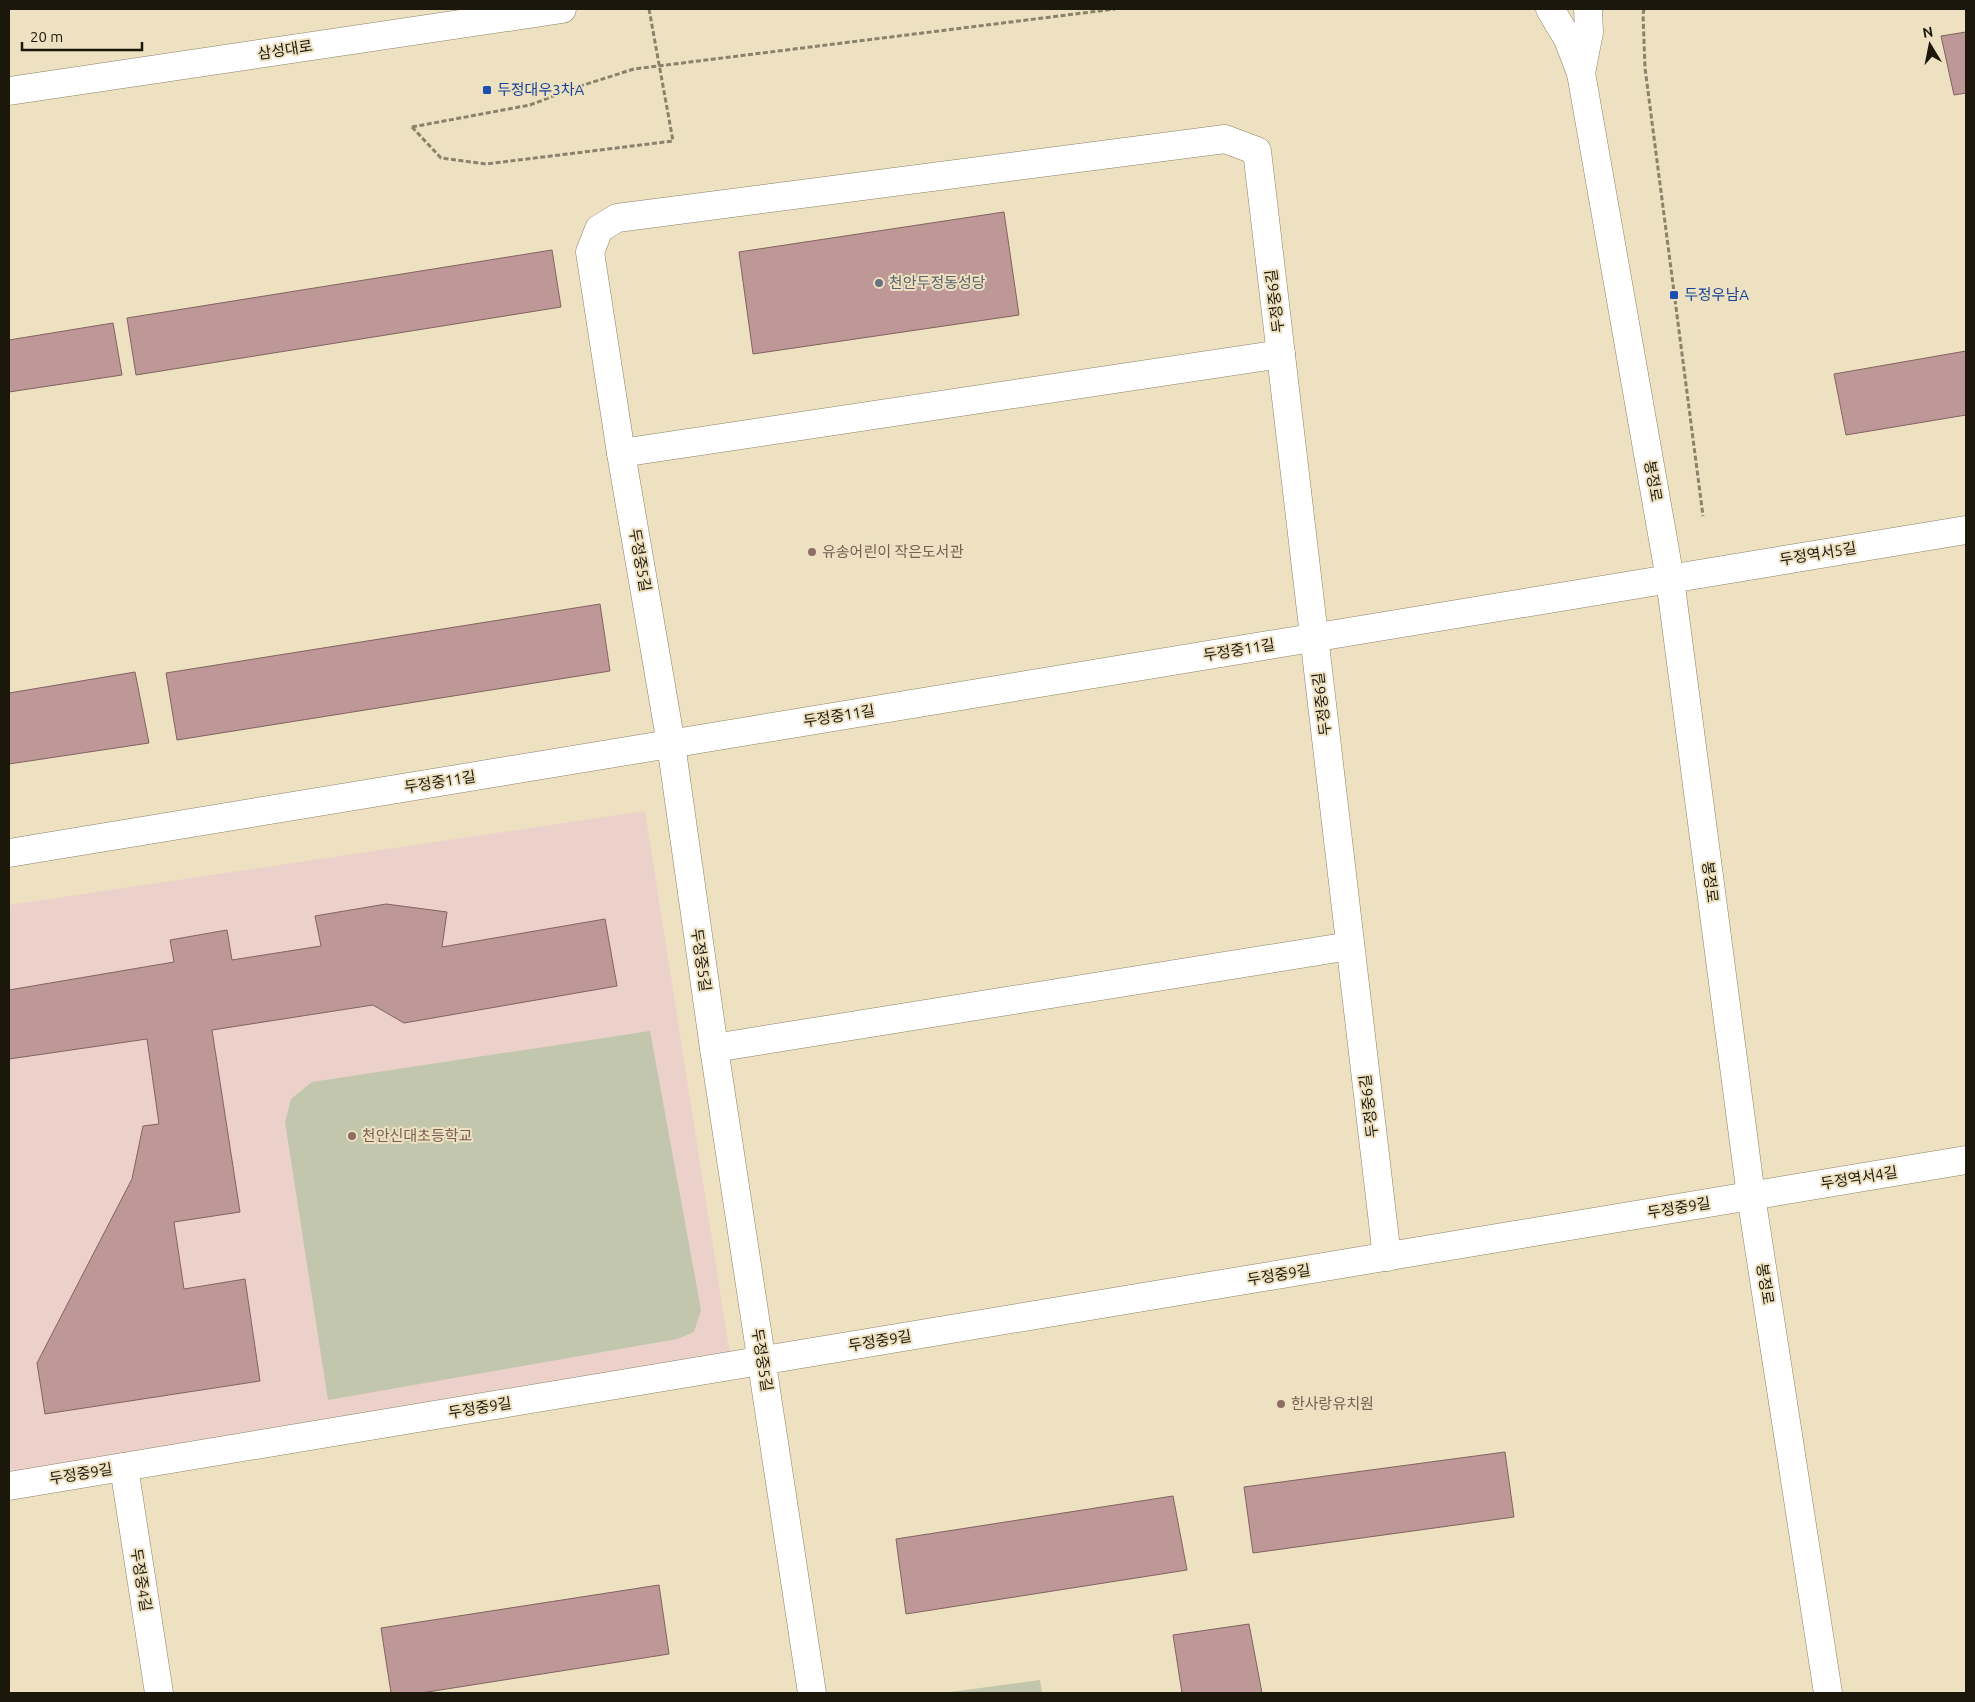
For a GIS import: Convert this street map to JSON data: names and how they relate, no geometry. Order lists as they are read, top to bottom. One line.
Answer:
{"streets":{"street":["삼성대로","두정중6길","봉정로","두정역서5길","두정중5길","두정중11길","두정역서4길","두정중9길","두정중4길"]},"crossings":[["두정중6길","두정중5길"],["두정중6길","두정중11길"],["두정중6길","두정중9길"],["봉정로","두정역서5길"],["봉정로","두정중11길"],["봉정로","두정역서4길"],["봉정로","두정중9길"],["두정역서5길","두정중11길"],["두정중5길","두정중11길"],["두정중5길","두정중9길"],["두정역서4길","두정중9길"],["두정중9길","두정중4길"]],"places":{"transit":["두정대우3차A","두정우남A"],"other":["천안두정동성당","유송어린이 작은도서관","천안신대초등학교","한사랑유치원"]},"scale_bar":"20 m","north":"top"}
